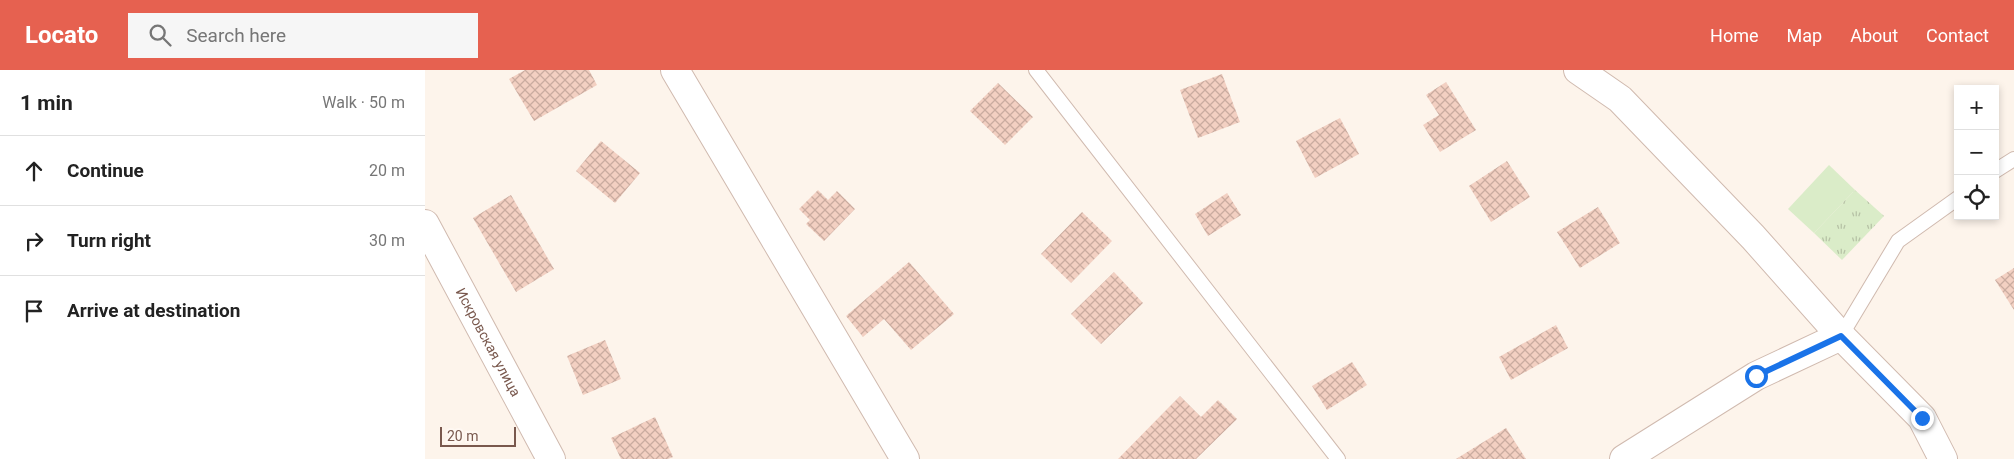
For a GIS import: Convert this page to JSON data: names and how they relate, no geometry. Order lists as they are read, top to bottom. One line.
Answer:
{"streets":{"street":["Искровская улица"]},"scale_bar":"20 m","page":{"header":"Locato","search":"Search here","nav":["Home","Map","About","Contact"],"heading":["1 min","Walk · 50 m"],"map_buttons":["+","−"],"list":[["Continue","20 m"],["Turn right","30 m"],"Arrive at destination"],"scale":"20 m"}}
